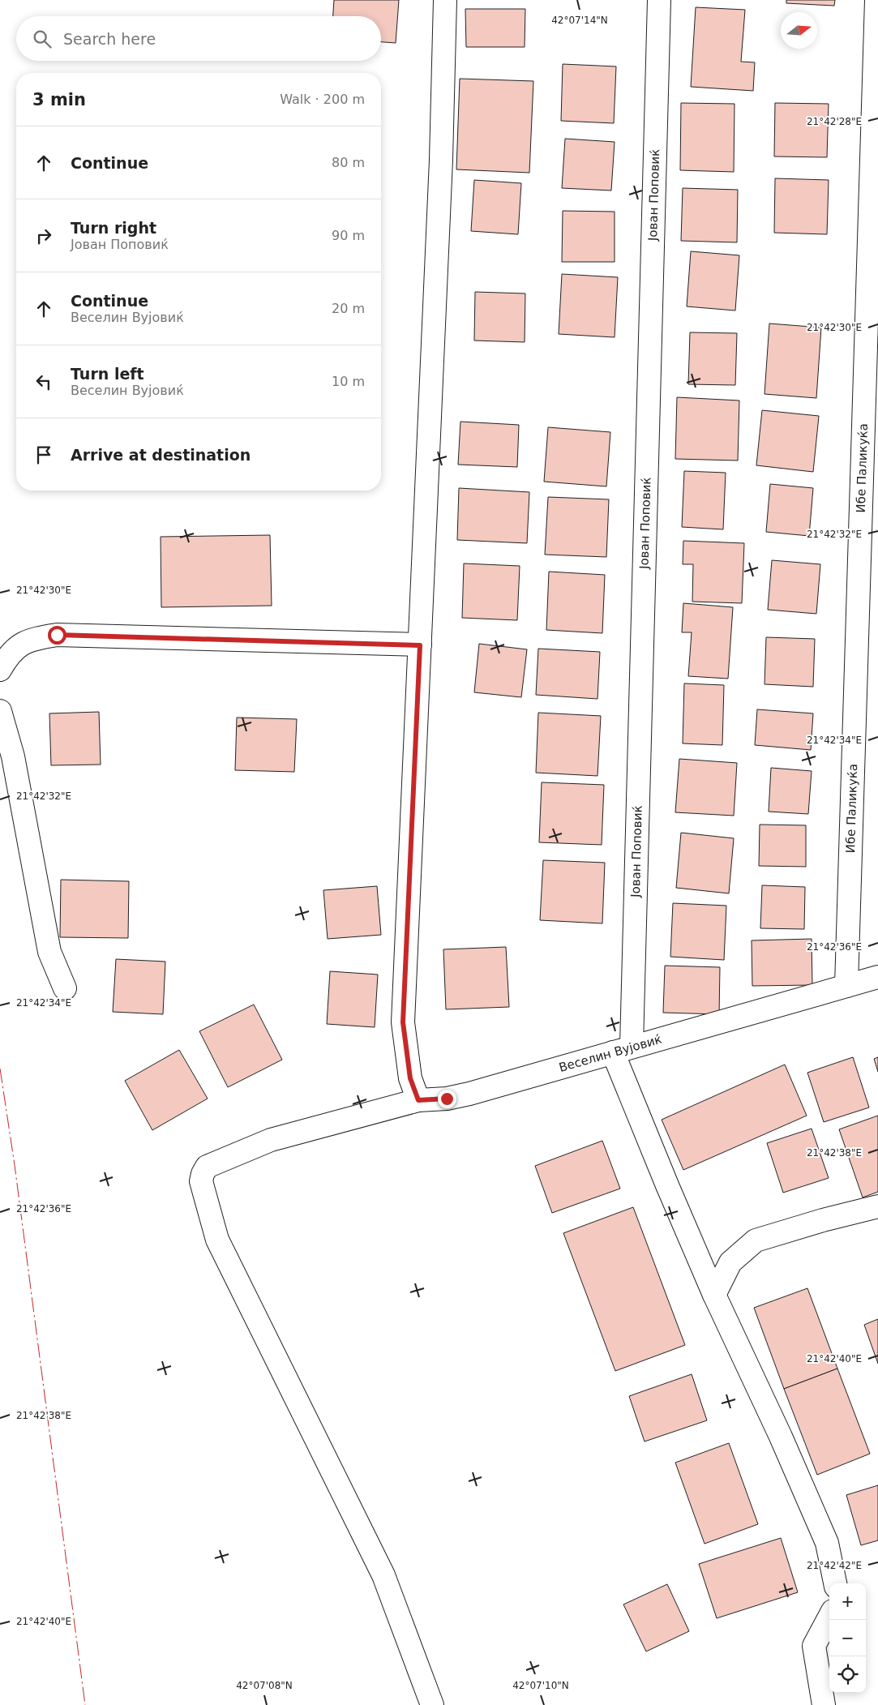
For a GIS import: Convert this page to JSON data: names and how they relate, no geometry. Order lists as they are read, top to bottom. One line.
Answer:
{"streets":{"street":["Јован Поповиќ","Ибе Паликуќа","Веселин Вујовиќ"]},"crossings":[["Јован Поповиќ","Веселин Вујовиќ"],["Ибе Паликуќа","Веселин Вујовиќ"]],"north":"right","page":{"search":"Search here","heading":["3 min","Walk · 200 m"],"list":[["Continue","80 m"],["Turn right","Јован Поповиќ","90 m"],["Continue","Веселин Вујовиќ","20 m"],["Turn left","Веселин Вујовиќ","10 m"],"Arrive at destination"],"map_buttons":["+","−"]},"coordinates":["42°07'14\"N","21°42'28\"E","21°42'30\"E","21°42'32\"E","21°42'34\"E","21°42'36\"E","21°42'38\"E","21°42'40\"E","21°42'42\"E","42°07'08\"N","42°07'10\"N"]}
